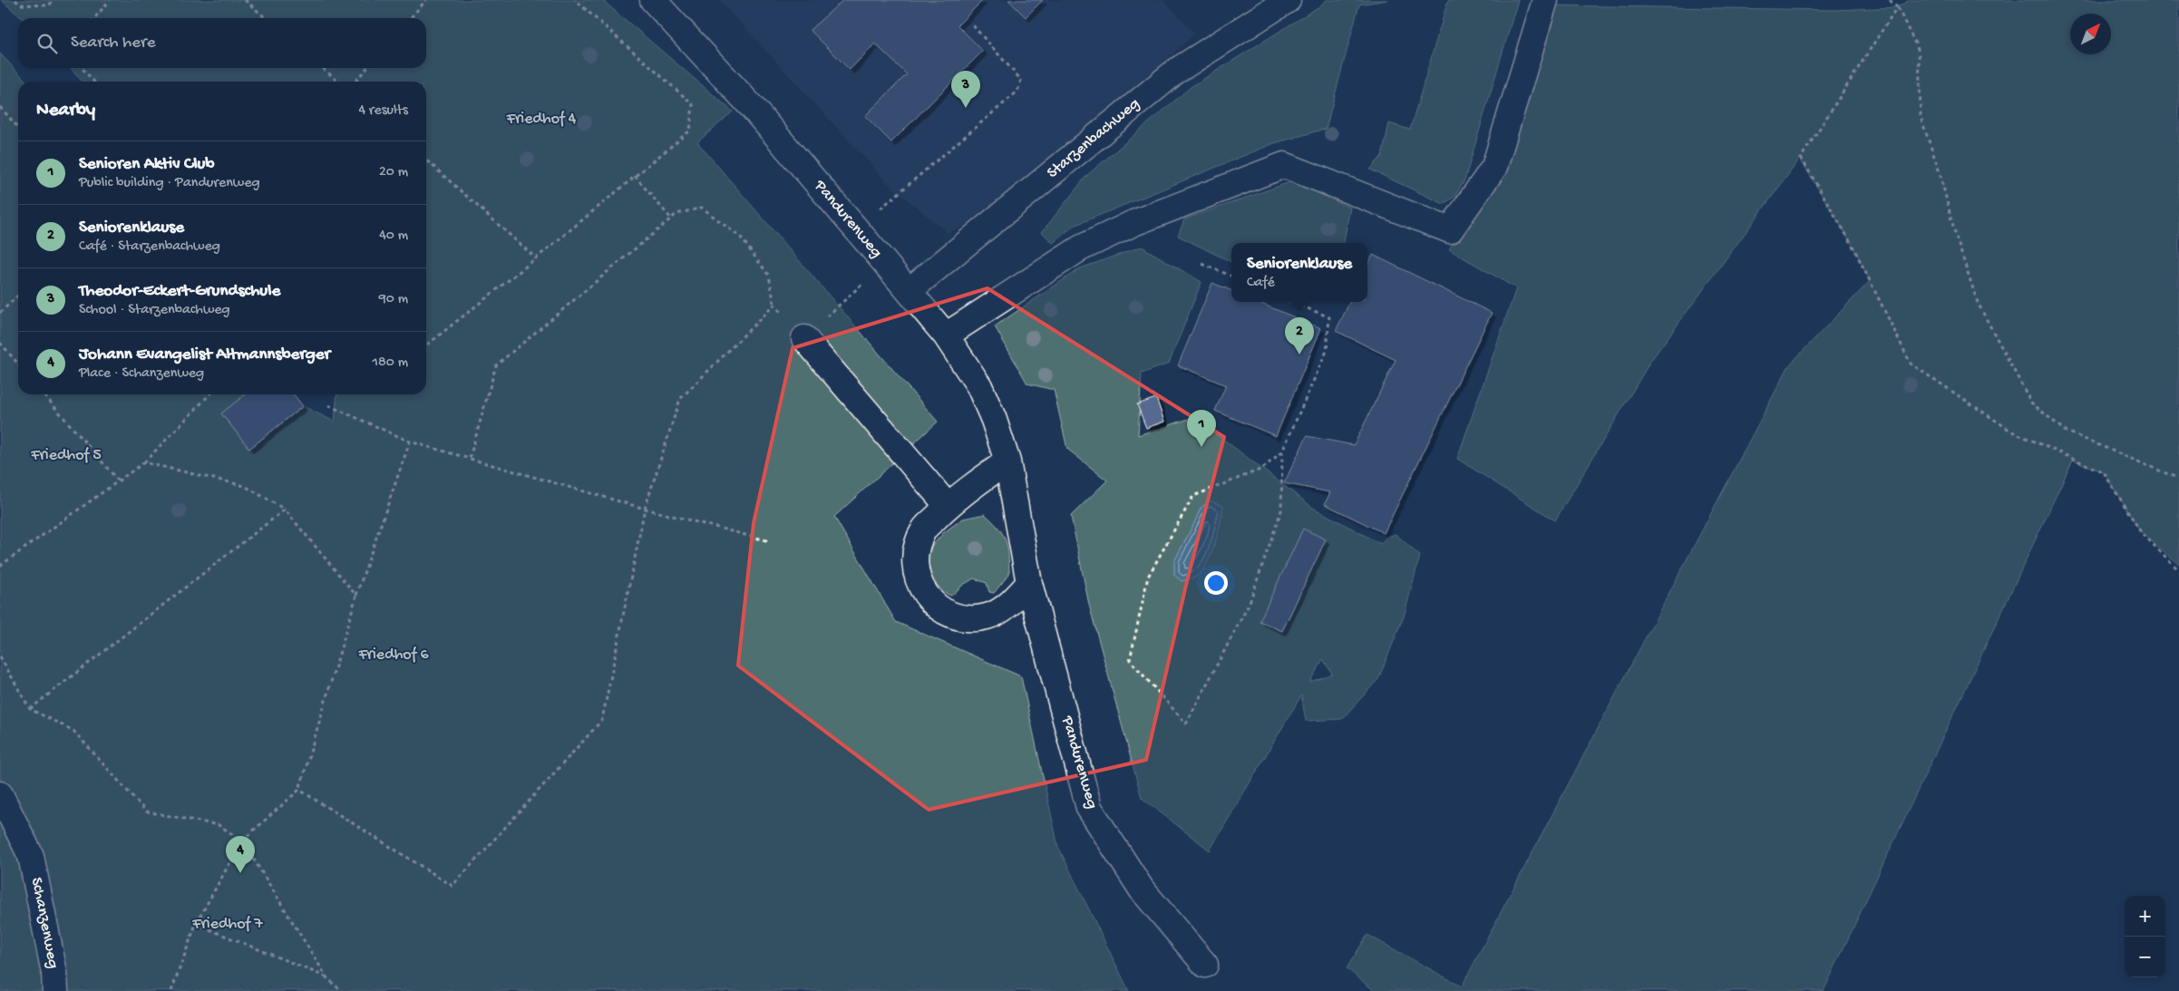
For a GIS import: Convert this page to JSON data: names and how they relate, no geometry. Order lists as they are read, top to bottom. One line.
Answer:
{"streets":{"street":["Starzenbachweg","Pandurenweg","Schanzenweg"]},"crossings":[["Starzenbachweg","Pandurenweg"]],"parks":["Friedhof 4","Friedhof 5","Friedhof 6","Friedhof 7"],"north":"top right","page":{"search":"Search here","pins":["3","2","1","4"],"heading":["Nearby","4 results"],"list":[{"mark":"1","name":"Senioren Aktiv Club","note":"Public building · Pandurenweg","value":"20 m"},{"mark":"2","name":"Seniorenklause","note":"Café · Starzenbachweg","value":"40 m"},{"mark":"3","name":"Theodor-Eckert-Grundschule","note":"School · Starzenbachweg","value":"90 m"},{"mark":"4","name":"Johann Evangelist Altmannsberger","note":"Place · Schanzenweg","value":"180 m"}],"popup":["Seniorenklause","Café"],"map_buttons":["+","−"]}}
